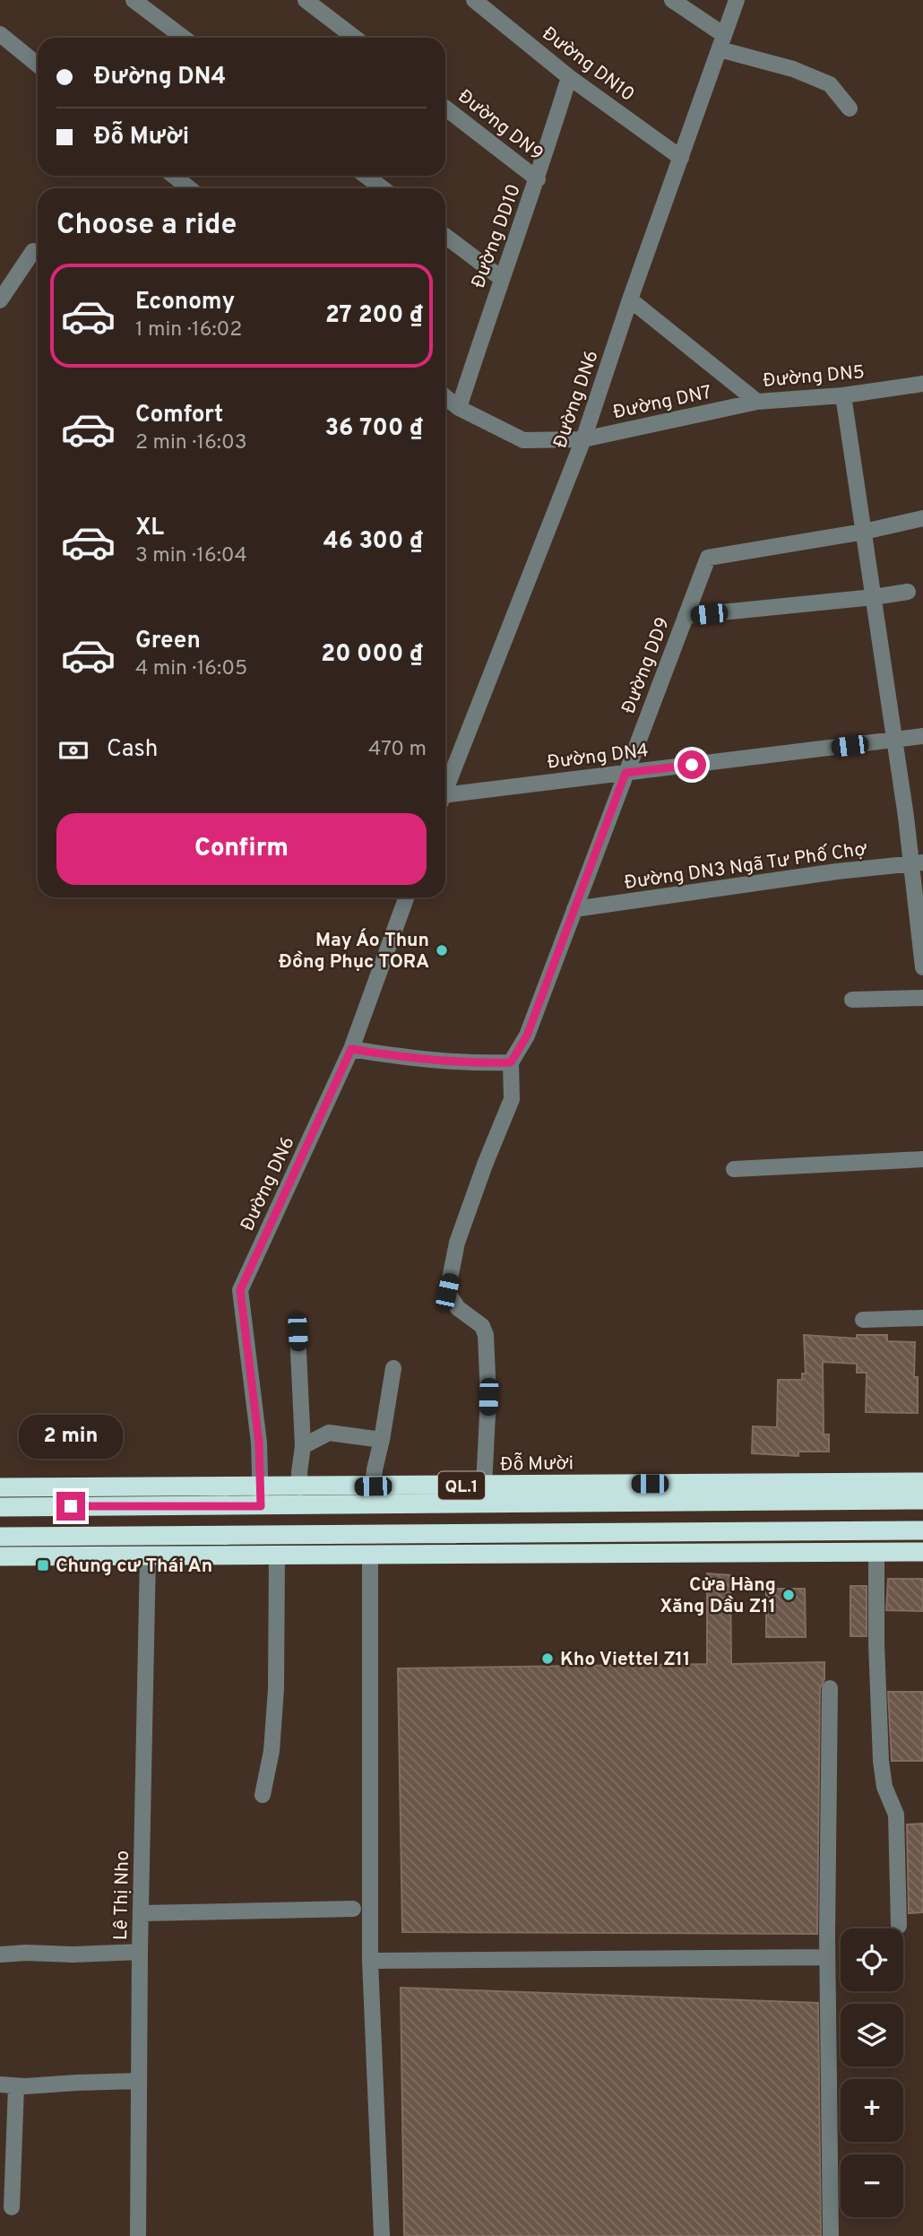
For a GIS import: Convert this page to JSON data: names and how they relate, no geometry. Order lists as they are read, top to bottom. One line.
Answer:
{"streets":{"highway":["Đỗ Mười","QL.1"],"street":["Đường DN10","Đường DN9","Đường DD10","Đường DN5","Đường DN6","Đường DN7","Đường DD9","Đường DN4","Đường DN3 Ngã Tư Phố Chợ","Lê Thị Nho"]},"crossings":[["Đường DN10","Đường DD10"],["Đường DN10","Đường DN6"],["Đường DN9","Đường DD10"],["Đường DD10","Đường DN7"],["Đường DN5","Đường DN6"],["Đường DN5","Đường DN7"],["Đường DN6","Đường DN7"],["Đường DN6","Đỗ Mười"],["Đường DD9","Đường DN4"],["Đường DD9","Đường DN3 Ngã Tư Phố Chợ"]],"places":{"other":["May Áo Thun Đồng Phục TORA","Cửa Hàng Xăng Dầu Z11","Kho Viettel Z11"],"transit":["Chung cư Thái An"]},"page":{"banner":["Đường DN4","Đỗ Mười"],"heading":"Choose a ride","list":[{"name":"Economy","note":"1 min · 16:02","value":"27 200 ₫"},{"name":"Comfort","note":"2 min · 16:03","value":"36 700 ₫"},{"name":"XL","note":"3 min · 16:04","value":"46 300 ₫"},{"name":"Green","note":"4 min · 16:05","value":"20 000 ₫"}],"pay":["Cash","470 m"],"buttons":"Confirm","bubble":"2 min","map_buttons":["+","−"]}}
